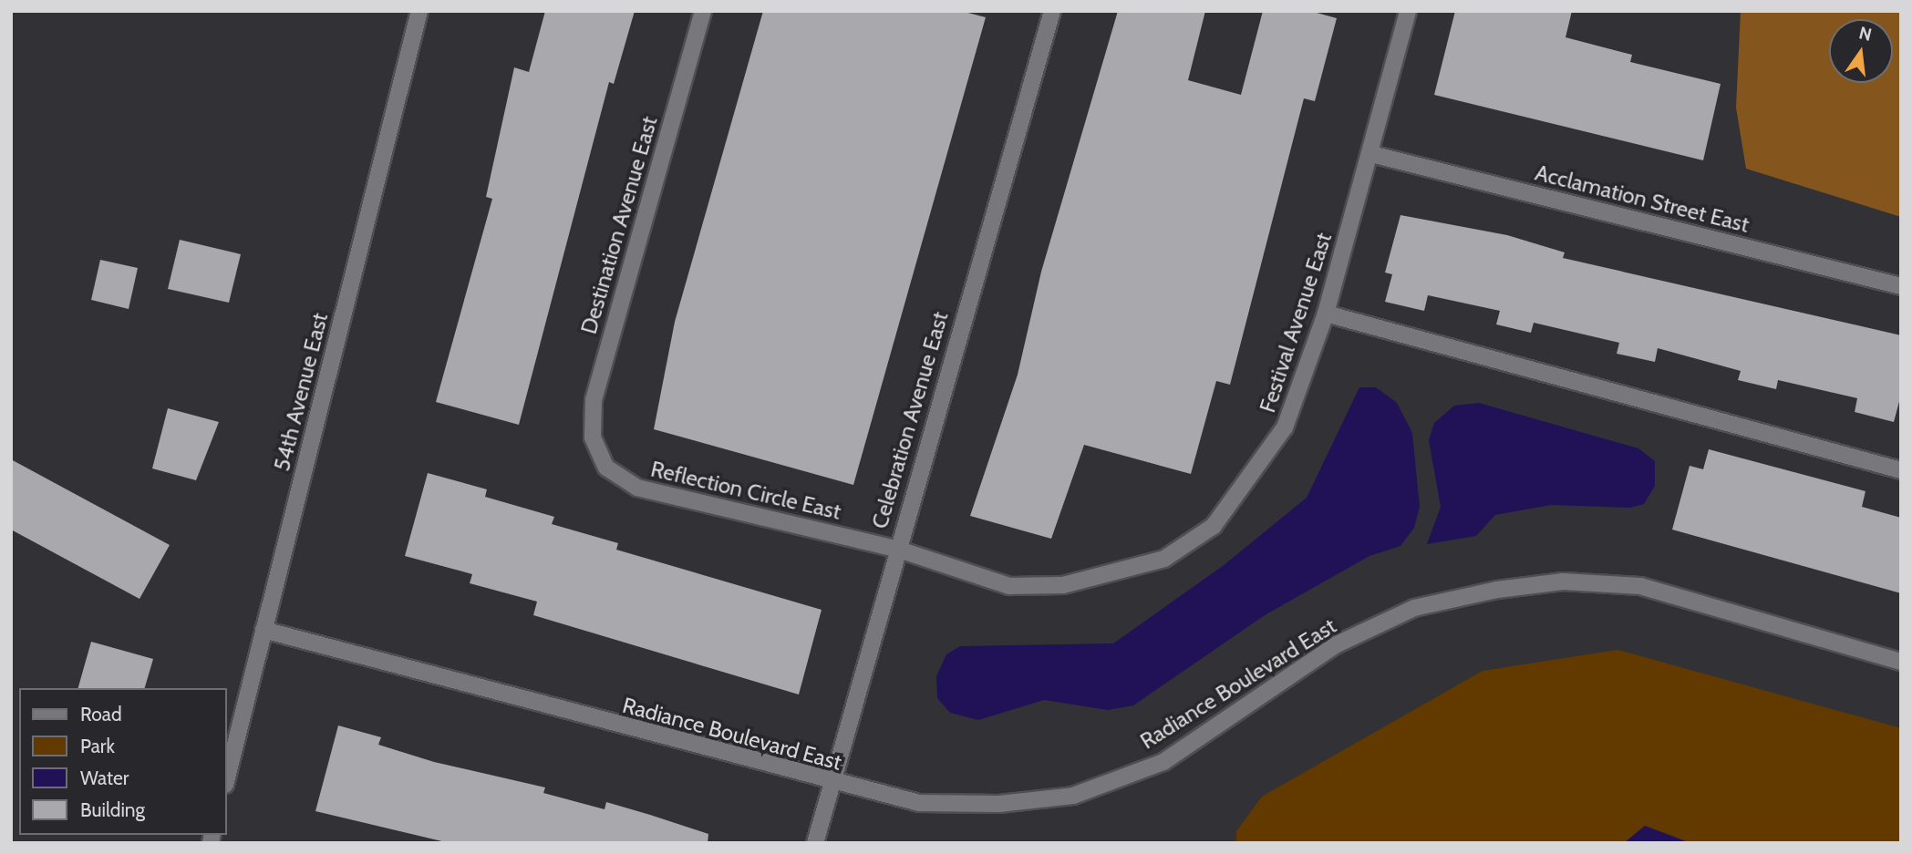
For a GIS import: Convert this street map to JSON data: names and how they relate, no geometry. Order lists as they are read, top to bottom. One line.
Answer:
{"streets":{"street":["Acclamation Street East","Destination Avenue East","Festival Avenue East","54th Avenue East","Celebration Avenue East","Reflection Circle East","Radiance Boulevard East"]},"crossings":[["Acclamation Street East","Festival Avenue East"],["Destination Avenue East","Reflection Circle East"],["Festival Avenue East","Celebration Avenue East"],["Festival Avenue East","Reflection Circle East"],["54th Avenue East","Radiance Boulevard East"],["Celebration Avenue East","Reflection Circle East"],["Celebration Avenue East","Radiance Boulevard East"]],"legend":["Road","Park","Water","Building"],"north":"top"}
